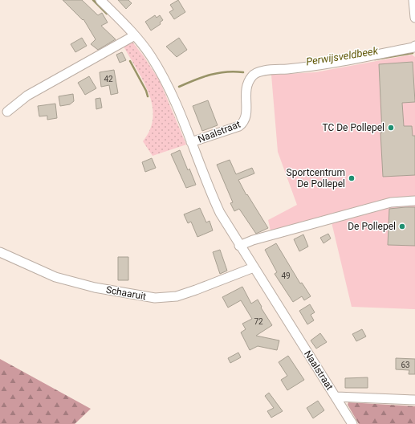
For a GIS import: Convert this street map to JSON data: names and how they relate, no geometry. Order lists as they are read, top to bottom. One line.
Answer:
{"streets":{"street":["Naalstraat","Schaaruit"]},"crossings":[["Naalstraat","Schaaruit"]],"water":["Perwijsveldbeek"],"places":["TC De Pollepel","Sportcentrum De Pollepel","De Pollepel"],"house_numbers":["42","49","72","63"]}
